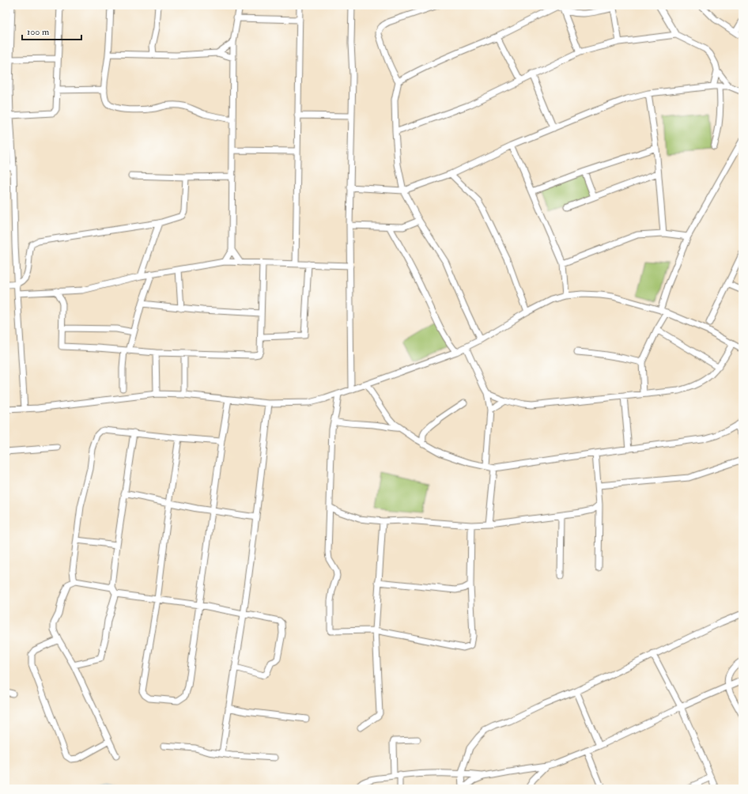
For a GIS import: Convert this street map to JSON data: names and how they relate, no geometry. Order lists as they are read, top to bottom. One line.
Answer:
{"scale_bar":"100 m"}
